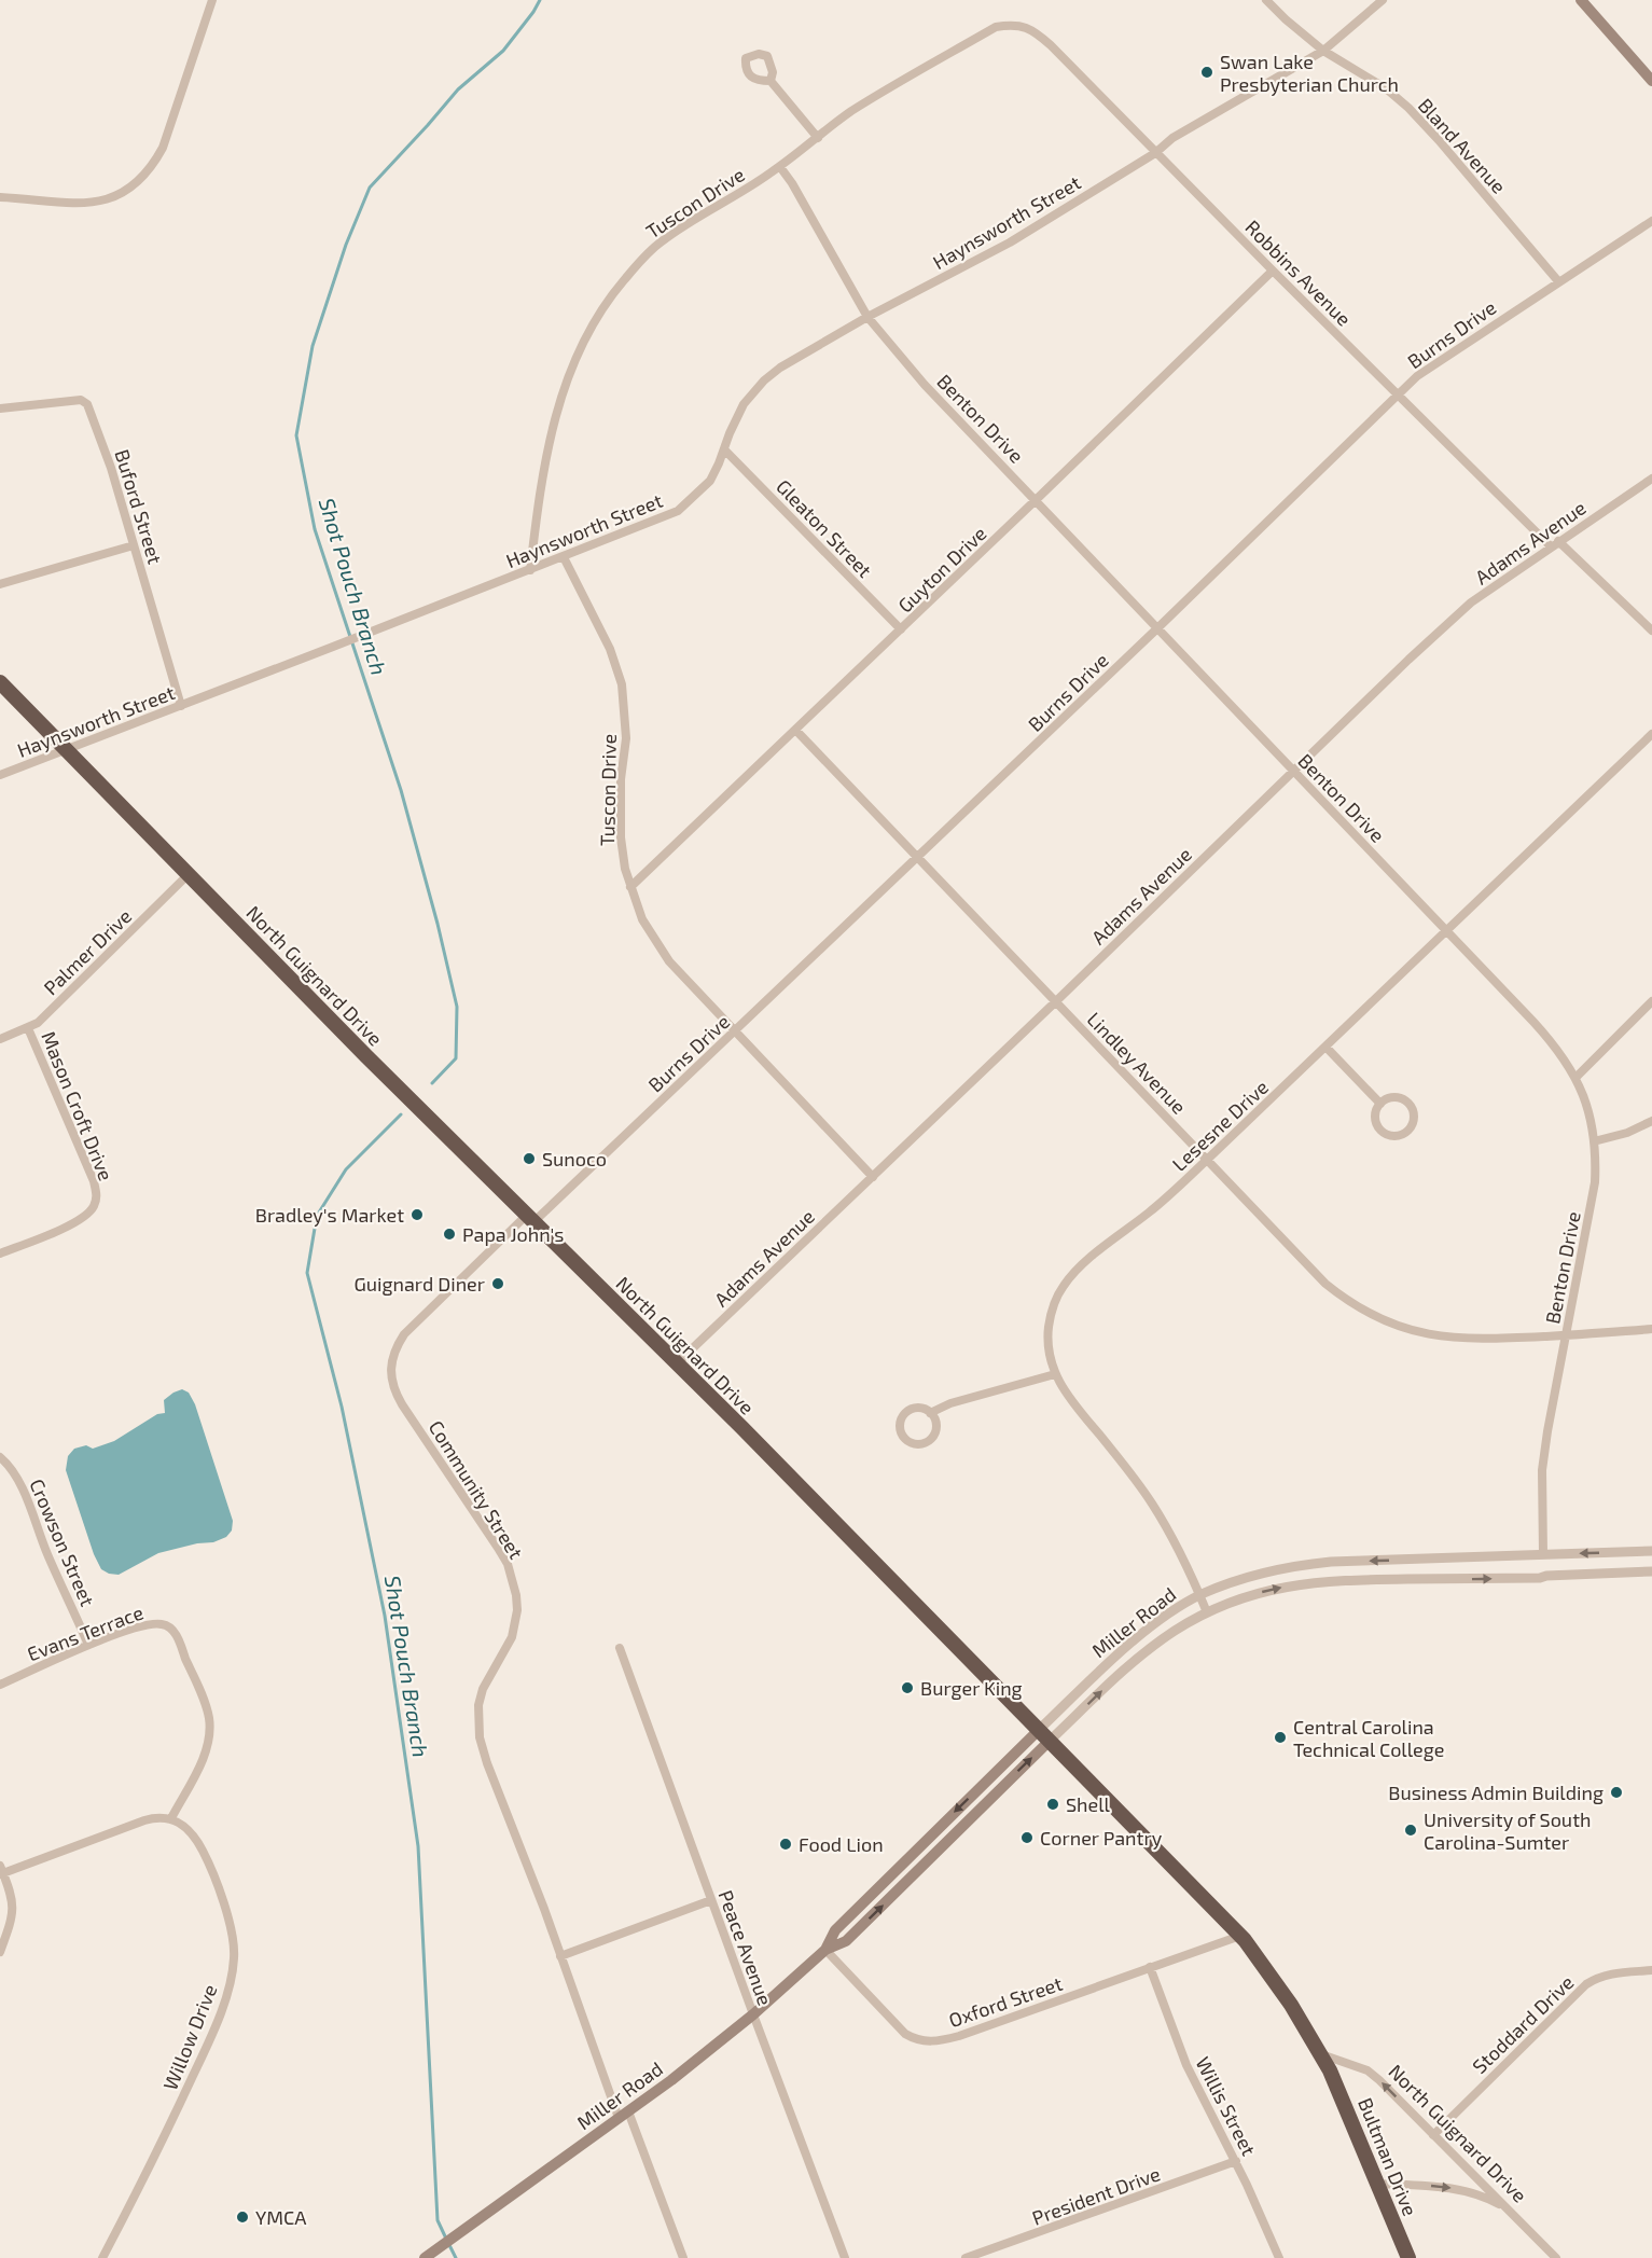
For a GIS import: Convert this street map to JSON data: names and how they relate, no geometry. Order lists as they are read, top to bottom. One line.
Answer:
{"streets":{"highway":["North Guignard Drive","Bultman Drive"],"main road":["Miller Road"],"street":["Bland Avenue","Tuscon Drive","Haynsworth Street","Robbins Avenue","Burns Drive","Benton Drive","Buford Street","Gleaton Street","Adams Avenue","Guyton Drive","Palmer Drive","Lindley Avenue","Mason Croft Drive","Lesesne Drive","Community Street","Crowson Street","Evans Terrace","Peace Avenue","Oxford Street","Stoddard Drive","Willow Drive","Willis Street","President Drive"]},"crossings":[["Bland Avenue","Haynsworth Street"],["Bland Avenue","Burns Drive"],["Tuscon Drive","Haynsworth Street"],["Tuscon Drive","Robbins Avenue"],["Tuscon Drive","Burns Drive"],["Tuscon Drive","Benton Drive"],["Tuscon Drive","Adams Avenue"],["Tuscon Drive","Guyton Drive"],["Haynsworth Street","Robbins Avenue"],["Haynsworth Street","Benton Drive"],["Haynsworth Street","Buford Street"],["Haynsworth Street","Gleaton Street"],["Haynsworth Street","North Guignard Drive"],["Robbins Avenue","Burns Drive"],["Robbins Avenue","Adams Avenue"],["Robbins Avenue","Guyton Drive"],["Burns Drive","Benton Drive"],["Burns Drive","North Guignard Drive"],["Burns Drive","Lindley Avenue"],["Burns Drive","Community Street"],["Benton Drive","Adams Avenue"],["Benton Drive","Guyton Drive"],["Benton Drive","Lindley Avenue"],["Benton Drive","Lesesne Drive"],["Benton Drive","Miller Road"],["Gleaton Street","Guyton Drive"],["Adams Avenue","North Guignard Drive"],["Adams Avenue","Lindley Avenue"],["Guyton Drive","Lindley Avenue"],["Palmer Drive","North Guignard Drive"],["Palmer Drive","Mason Croft Drive"],["North Guignard Drive","Community Street"],["North Guignard Drive","Miller Road"],["North Guignard Drive","Oxford Street"],["North Guignard Drive","Stoddard Drive"],["North Guignard Drive","Bultman Drive"],["Lindley Avenue","Lesesne Drive"],["Lesesne Drive","Miller Road"],["Community Street","Miller Road"],["Crowson Street","Evans Terrace"],["Miller Road","Peace Avenue"],["Miller Road","Oxford Street"],["Evans Terrace","Willow Drive"],["Oxford Street","Willis Street"],["Willis Street","President Drive"]],"water":["Shot Pouch Branch"],"places":["Swan Lake Presbyterian Church","Sunoco","Bradley's Market","Papa John's","Guignard Diner","Burger King","Central Carolina Technical College","Business Admin Building","Shell","University of South Carolina-Sumter","Corner Pantry","Food Lion","YMCA"]}
